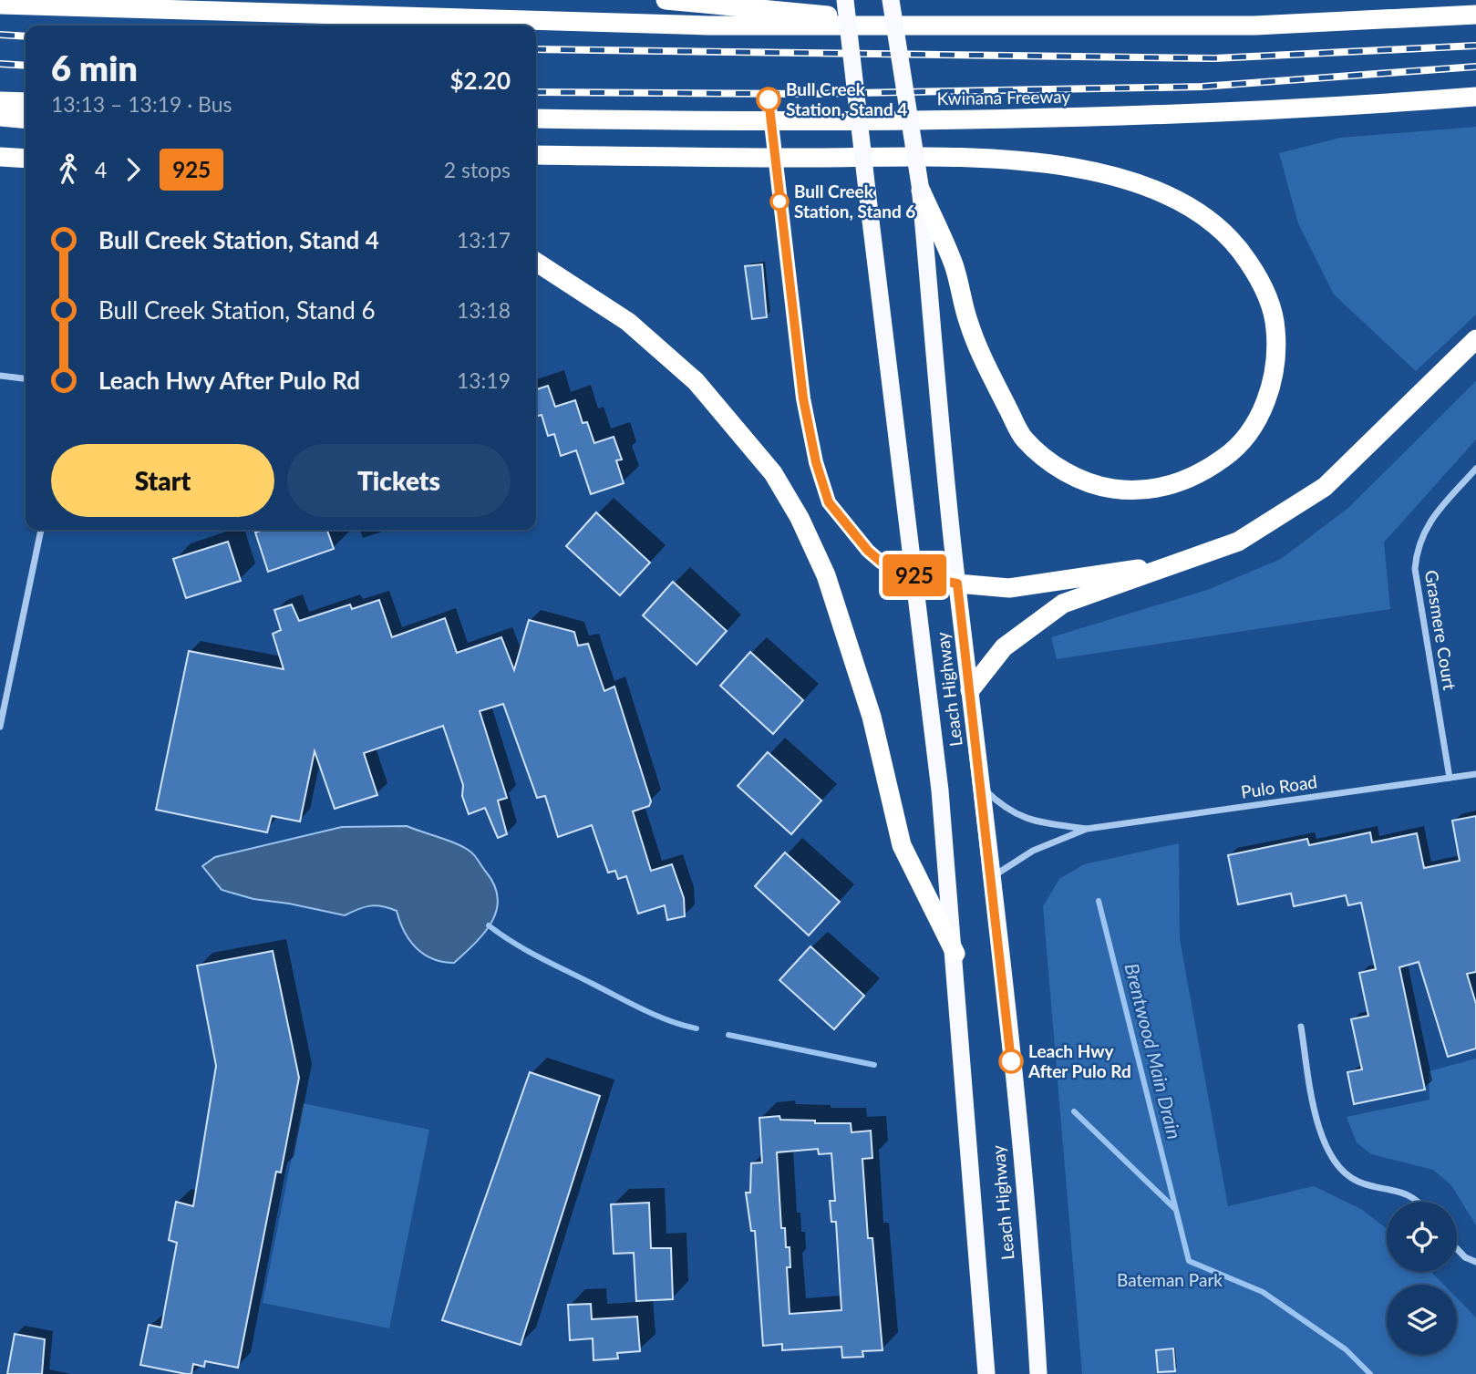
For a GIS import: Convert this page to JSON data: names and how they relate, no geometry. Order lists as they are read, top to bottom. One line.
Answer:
{"streets":{"highway":["Kwinana Freeway","Leach Highway"],"street":["Grasmere Court","Pulo Road"]},"crossings":[["Grasmere Court","Pulo Road"],["Leach Highway","Pulo Road"]],"water":["Brentwood Main Drain"],"parks":["Bateman Park"],"places":["Bull Creek Station, Stand 4","Bull Creek Station, Stand 6","Leach Hwy After Pulo Rd"],"lines":["bus line 925"],"page":{"on_map":"925","heading":["6 min","13:13 – 13:19 · Bus","$2.20"],"legs":["4","925","2 stops"],"list":[{"name":"Bull Creek Station, Stand 4","value":"13:17"},{"name":"Bull Creek Station, Stand 6","value":"13:18"},{"name":"Leach Hwy After Pulo Rd","value":"13:19"}],"buttons":["Start","Tickets"]}}
